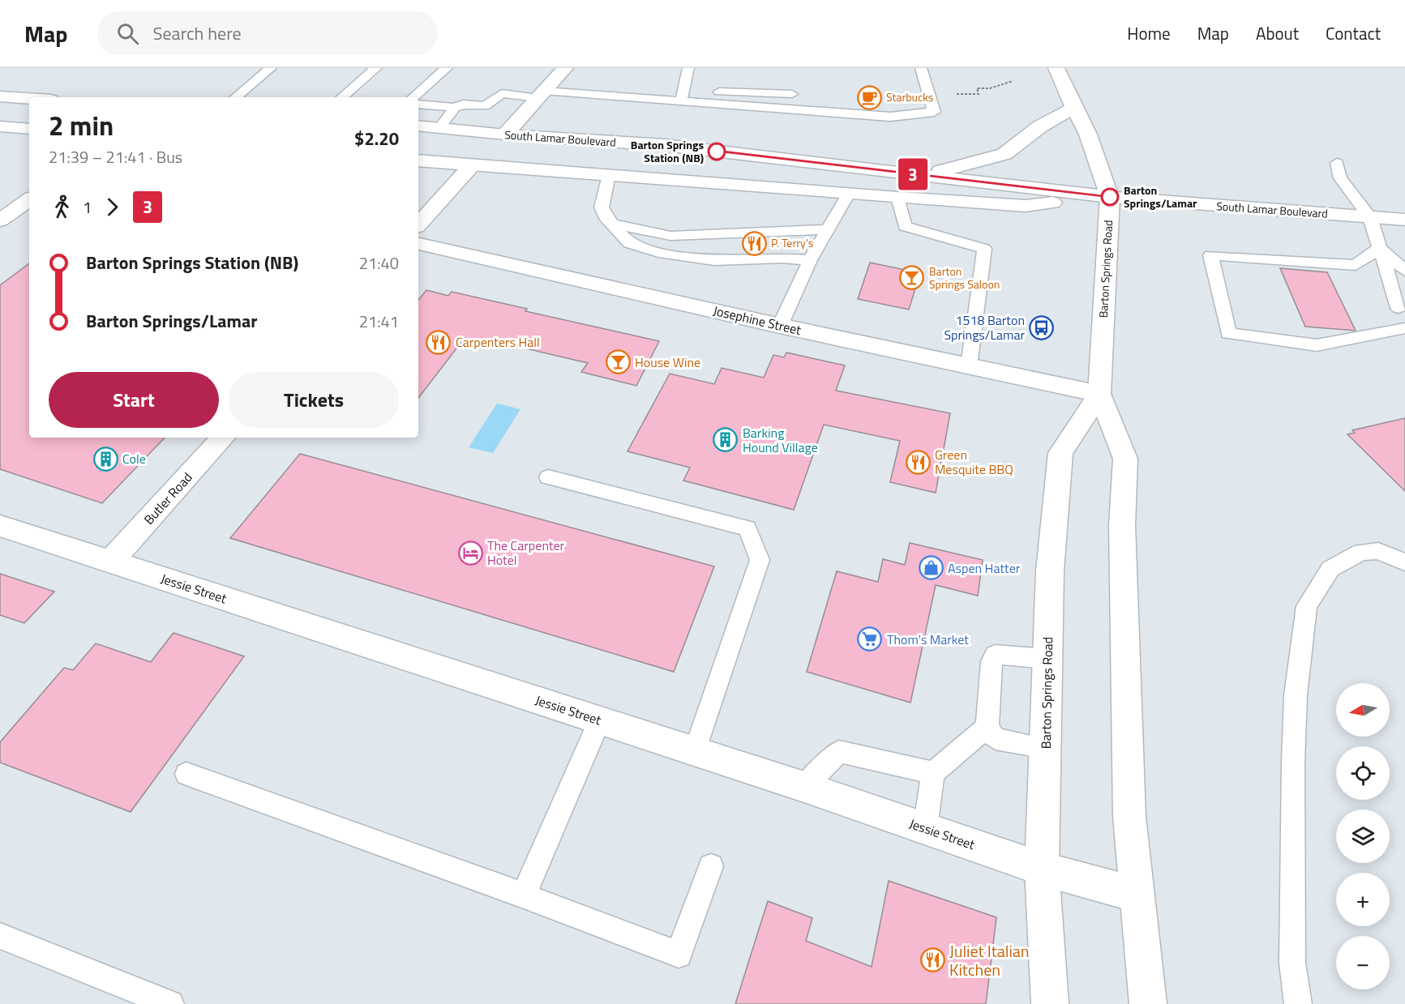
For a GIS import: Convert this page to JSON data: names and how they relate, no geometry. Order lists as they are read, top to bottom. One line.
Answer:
{"streets":{"main road":["South Lamar Boulevard","Barton Springs Road","Josephine Street","Butler Road","Jessie Street"]},"crossings":[["South Lamar Boulevard","Barton Springs Road"],["Barton Springs Road","Josephine Street"],["Barton Springs Road","Jessie Street"],["Butler Road","Jessie Street"]],"places":{"cafe":["Starbucks"],"other":["Barton Springs Station (NB)","Barton Springs/Lamar"],"restaurant":["P. Terry's","Carpenters Hall","Green Mesquite BBQ","Juliet Italian Kitchen"],"bar":["Barton Springs Saloon","House Wine"],"bus stop":["1518 Barton Springs/Lamar"],"building":["Barking Hound Village","Cole"],"hotel":["The Carpenter Hotel"],"shop":["Aspen Hatter"],"supermarket":["Thom's Market"]},"lines":["bus line 3"],"north":"left","page":{"header":"Map","search":"Search here","nav":["Home","Map","About","Contact"],"on_map":"3","heading":["2 min","21:39 – 21:41 · Bus","$2.20"],"legs":["1","3"],"list":[{"name":"Barton Springs Station (NB)","value":"21:40"},{"name":"Barton Springs/Lamar","value":"21:41"}],"buttons":["Start","Tickets"],"map_buttons":["+","−"]}}
